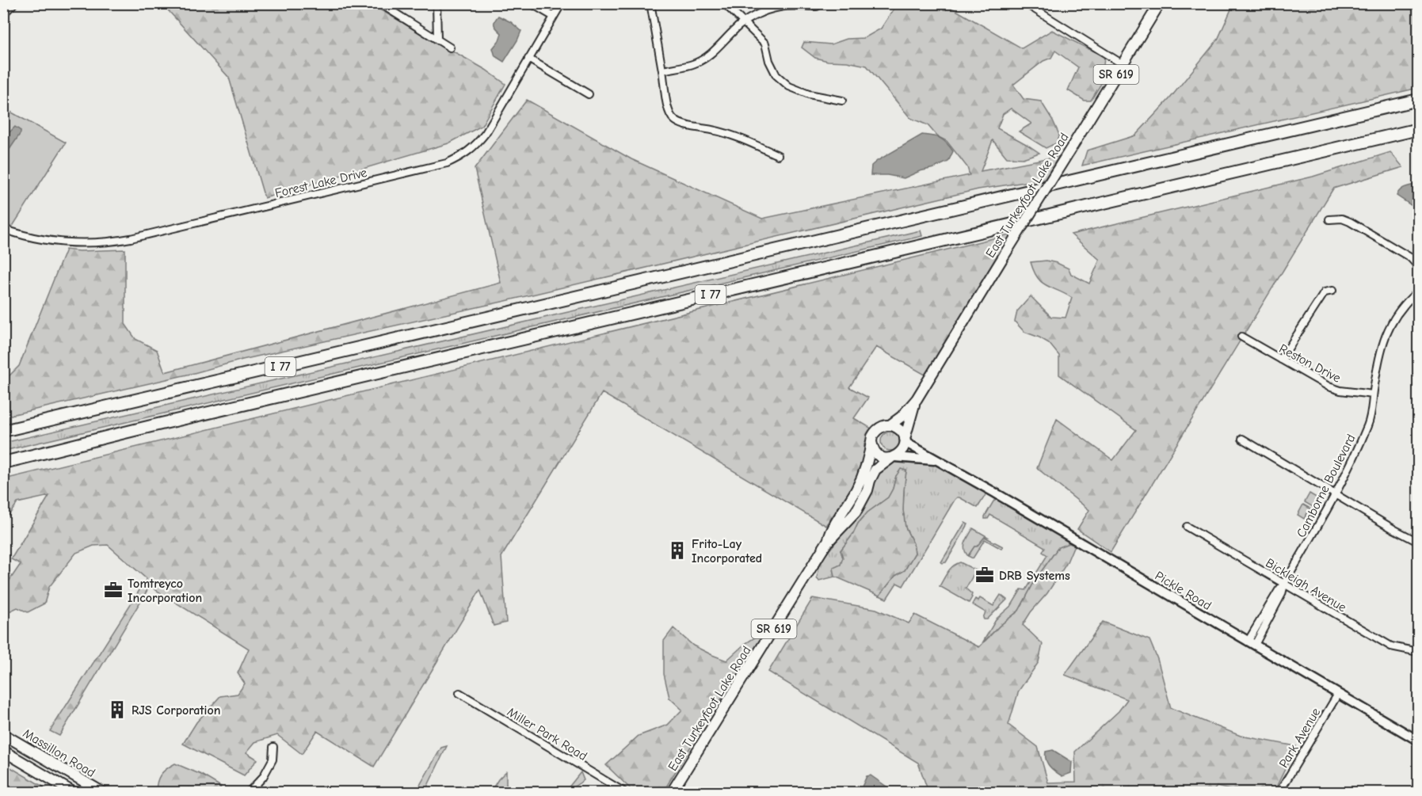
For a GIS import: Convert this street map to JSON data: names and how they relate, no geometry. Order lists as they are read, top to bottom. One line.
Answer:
{"streets":{"highway":["I 77"],"main road":["SR 619","East Turkeyfoot Lake Road","Massillon Road"],"street":["Forest Lake Drive","Reston Drive","Camborne Boulevard","Bickleigh Avenue","Pickle Road","Miller Park Road","Park Avenue"]},"crossings":[["East Turkeyfoot Lake Road","Pickle Road"],["Reston Drive","Camborne Boulevard"],["Camborne Boulevard","Bickleigh Avenue"],["Camborne Boulevard","Pickle Road"],["Pickle Road","Park Avenue"]],"places":{"building":["Frito-Lay Incorporated","RJS Corporation"],"office":["DRB Systems","Tomtreyco Incorporation"]}}
